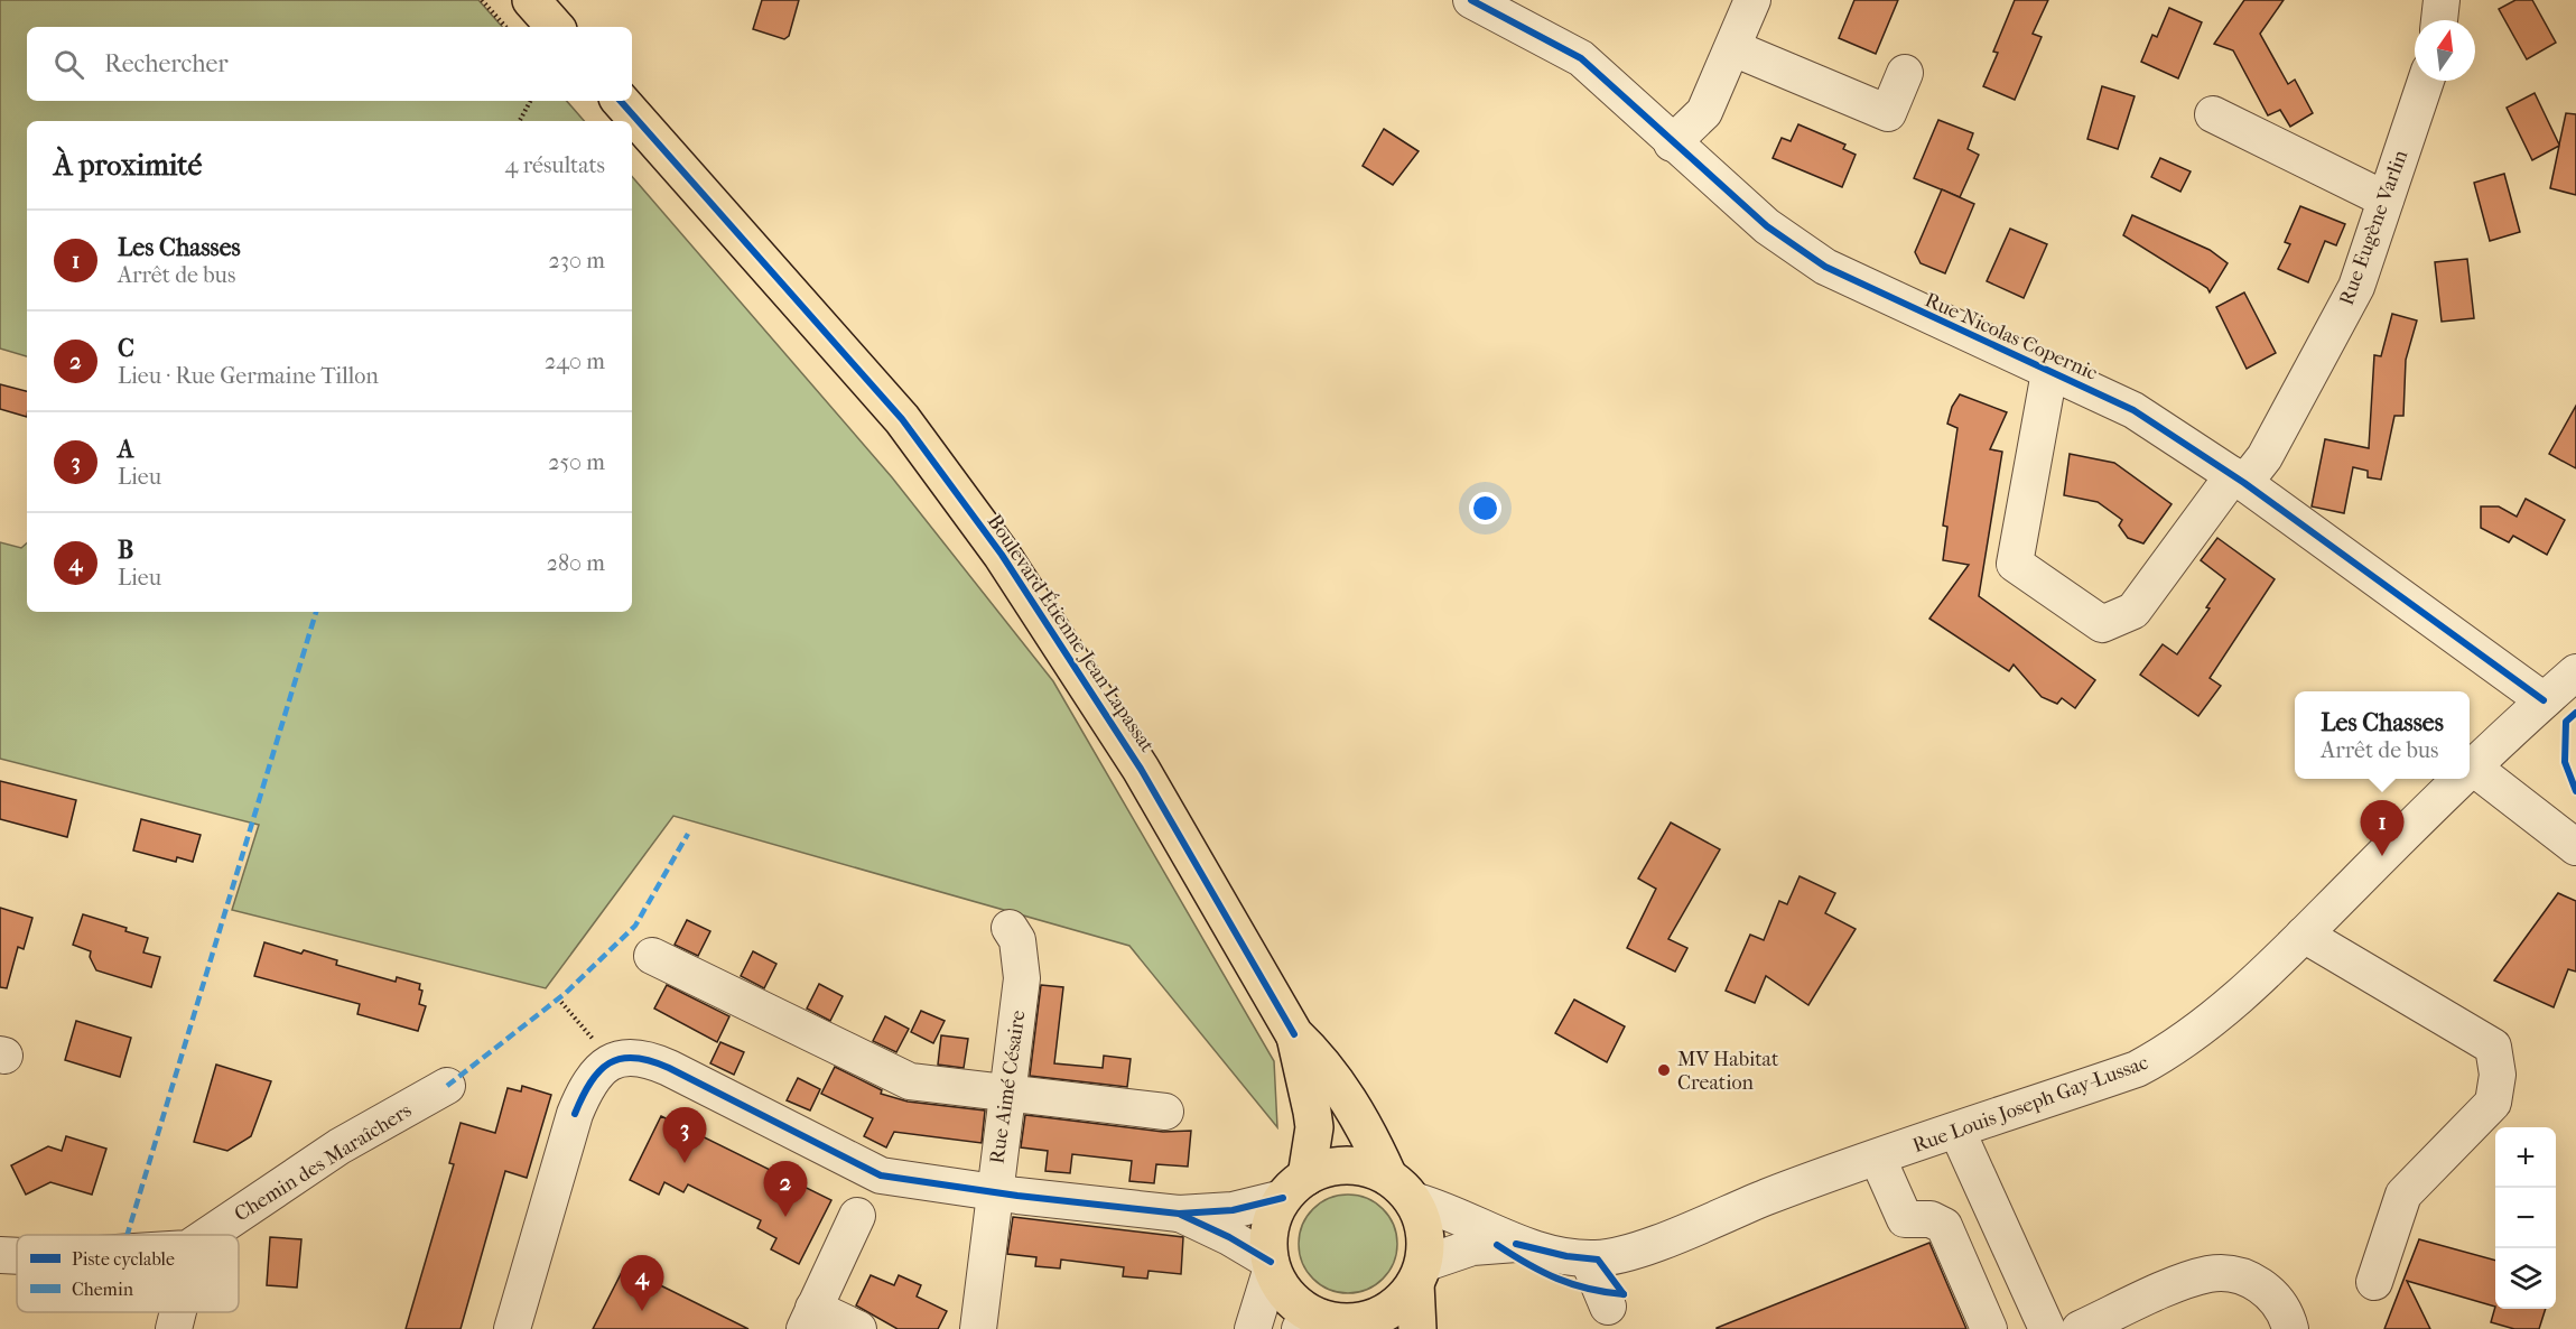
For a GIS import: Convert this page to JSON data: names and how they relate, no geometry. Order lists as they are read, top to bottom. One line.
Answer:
{"streets":{"main road":["Boulevard Étienne Jean Lapassat"],"street":["Rue Eugène Varlin","Rue Nicolas Copernic","Rue Aimé Césaire","Rue Louis Joseph Gay-Lussac","Chemin des Maraîchers"]},"crossings":[["Rue Eugène Varlin","Rue Nicolas Copernic"],["Rue Nicolas Copernic","Rue Louis Joseph Gay-Lussac"],["Boulevard Étienne Jean Lapassat","Rue Louis Joseph Gay-Lussac"]],"places":["MV Habitat Creation"],"legend":["Piste cyclable","Chemin"],"north":"top","page":{"search":"Rechercher","heading":["À proximité","4 résultats"],"list":[{"mark":"1","name":"Les Chasses","note":"Arrêt de bus","value":"230 m"},{"mark":"2","name":"C","note":"Lieu · Rue Germaine Tillon","value":"240 m"},{"mark":"3","name":"A","note":"Lieu","value":"250 m"},{"mark":"4","name":"B","note":"Lieu","value":"280 m"}],"popup":["Les Chasses","Arrêt de bus"],"pins":["1","3","2","4"],"map_buttons":["+","−"]}}
